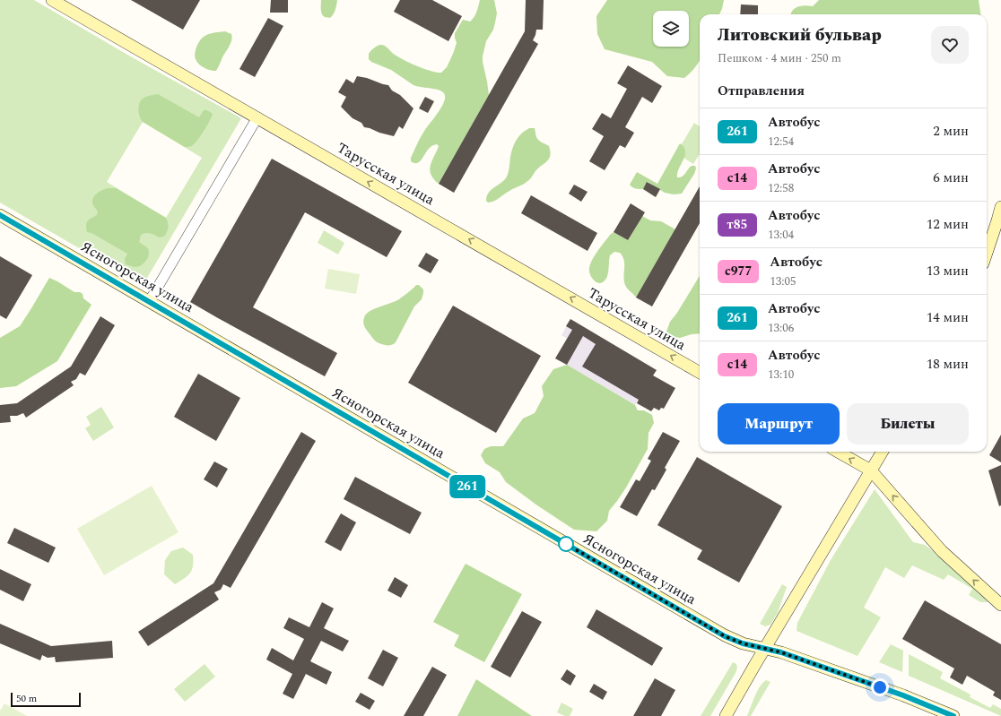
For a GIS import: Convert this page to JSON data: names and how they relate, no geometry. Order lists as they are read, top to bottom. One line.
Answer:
{"streets":{"main road":["Тарусская улица","Ясногорская улица"]},"one_way":["Тарусская улица"],"lines":["bus line 261"],"scale_bar":"50 m","page":{"on_map":"261","heading":[["Литовский бульвар","Пешком · 4 мин · 250 m"],"Отправления"],"list":[{"mark":"261","name":"Автобус","note":"12:54","value":"2 мин"},{"mark":"с14","name":"Автобус","note":"12:58","value":"6 мин"},{"mark":"т85","name":"Автобус","note":"13:04","value":"12 мин"},{"mark":"с977","name":"Автобус","note":"13:05","value":"13 мин"},{"mark":"261","name":"Автобус","note":"13:06","value":"14 мин"},{"mark":"с14","name":"Автобус","note":"13:10","value":"18 мин"}],"buttons":["Маршрут","Билеты"],"scale":"50 m"}}
